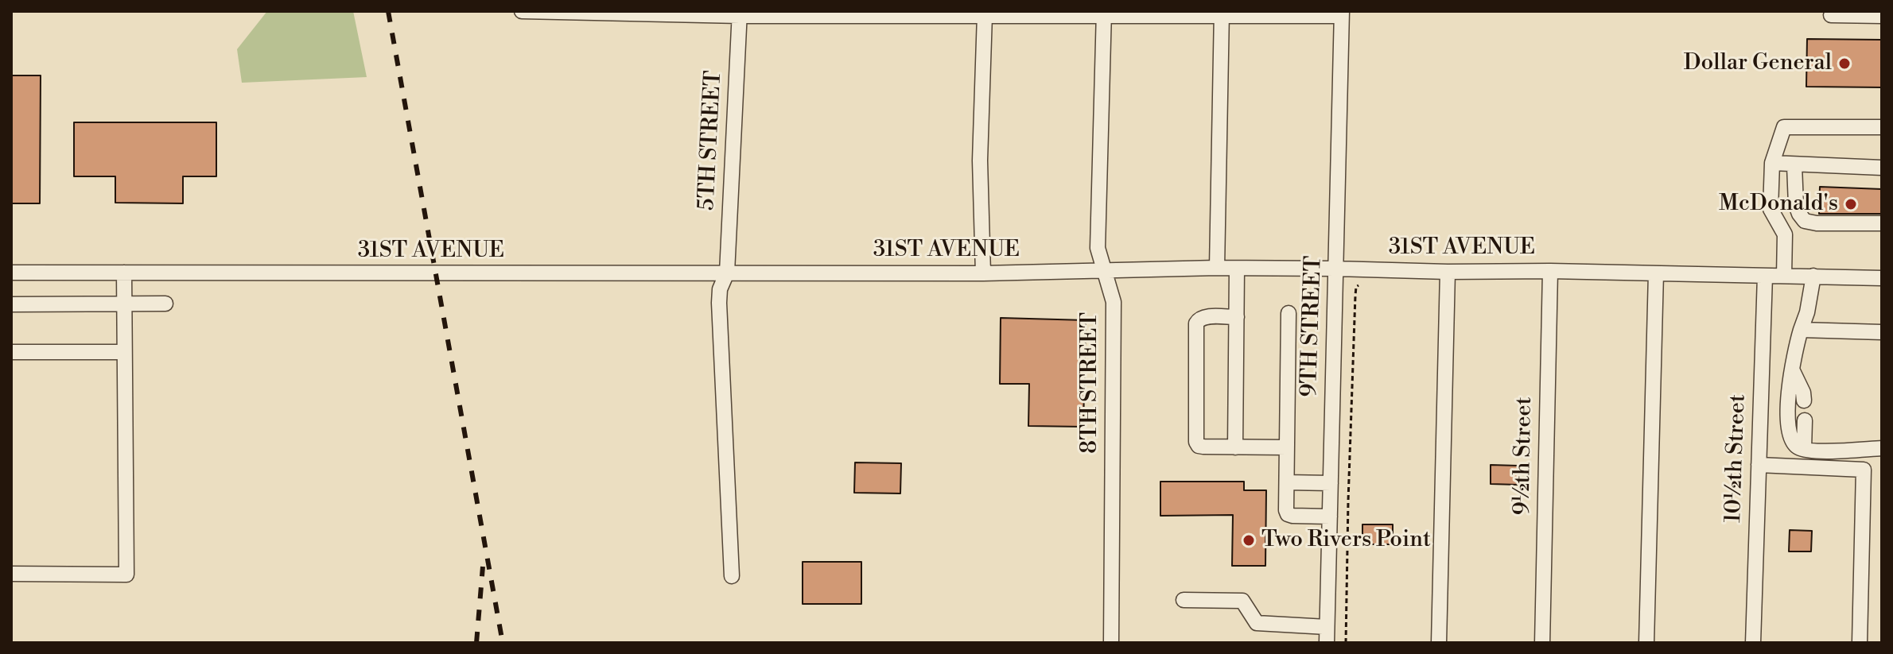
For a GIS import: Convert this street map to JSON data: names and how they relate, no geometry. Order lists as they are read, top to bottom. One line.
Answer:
{"streets":{"street":["5TH STREET","31ST AVENUE","9TH STREET","8TH STREET","9½th Street","10½th Street"]},"crossings":[["5TH STREET","31ST AVENUE"],["31ST AVENUE","9TH STREET"],["31ST AVENUE","8TH STREET"],["31ST AVENUE","9½th Street"],["31ST AVENUE","10½th Street"]],"places":["Dollar General","McDonald's","Two Rivers Point"]}
